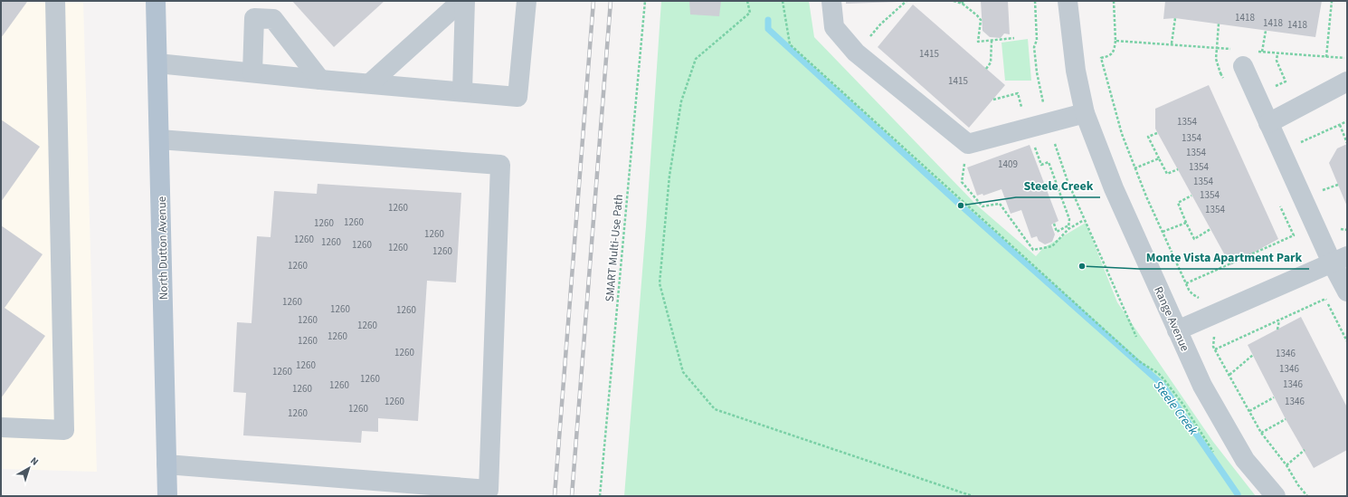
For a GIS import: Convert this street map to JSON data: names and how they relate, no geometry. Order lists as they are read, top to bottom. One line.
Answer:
{"streets":{"main road":["North Dutton Avenue"],"street":["Range Avenue"],"path":["SMART Multi-Use Path"]},"water":["Steele Creek"],"places":["Steele Creek","Monte Vista Apartment Park"],"house_numbers":["1418","1418","1418","1415","1415","1354","1354","1354","1409","1354","1354","1354","1260","1354","1260","1260","1260","1260","1260","1260","1260","1260","1260","1260","1260","1260","1260","1260","1260","1260","1260","1346","1260","1346","1260","1260","1346","1260","1260","1260","1346","1260","1260"],"north":"top right"}
